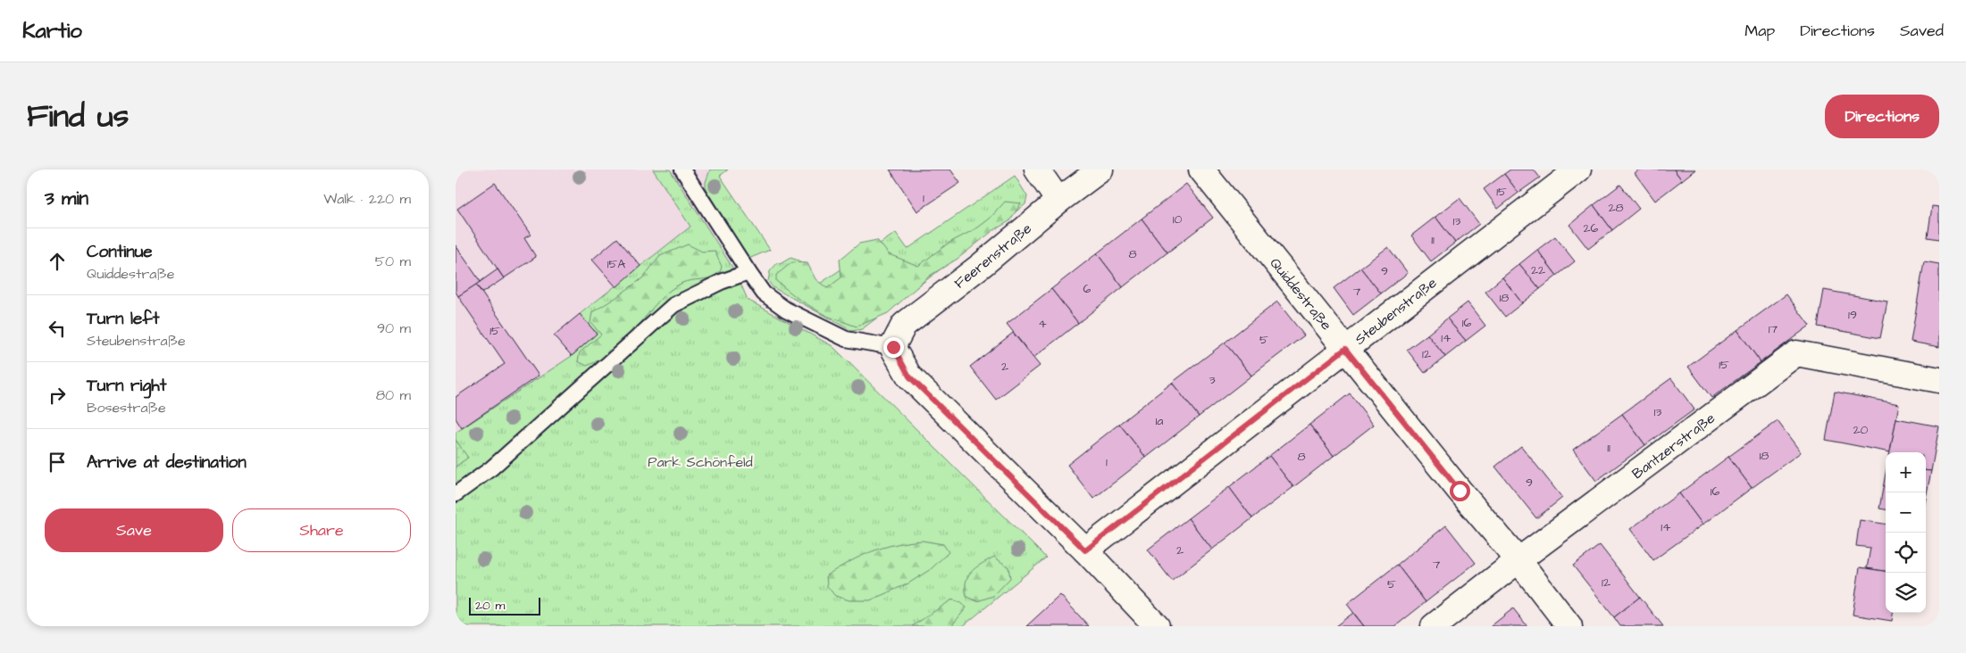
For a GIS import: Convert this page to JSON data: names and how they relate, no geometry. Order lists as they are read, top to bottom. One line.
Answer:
{"streets":{"street":["Feerenstraße","Quiddestraße","Steubenstraße","Bantzerstraße"]},"crossings":[["Quiddestraße","Steubenstraße"],["Quiddestraße","Bantzerstraße"]],"parks":["Park Schönfeld"],"house_numbers":["15","1","28","10","13","26","11","8","15A","22","9","6","7","18","19","16","4","17","15","14","5","12","15","2","3","13","1a","20","11","18","8","1","9","16","14","2","7","12","5"],"scale_bar":"20 m","page":{"header":"Kartio","nav":["Map","Directions","Saved"],"title":"Find us","buttons":["Directions",["Save","Share"]],"heading":["3 min","Walk · 220 m"],"list":[["Continue","Quiddestraße","50 m"],["Turn left","Steubenstraße","90 m"],["Turn right","Bosestraße","80 m"],"Arrive at destination"],"map_buttons":["+","−"],"scale":"20 m"}}
